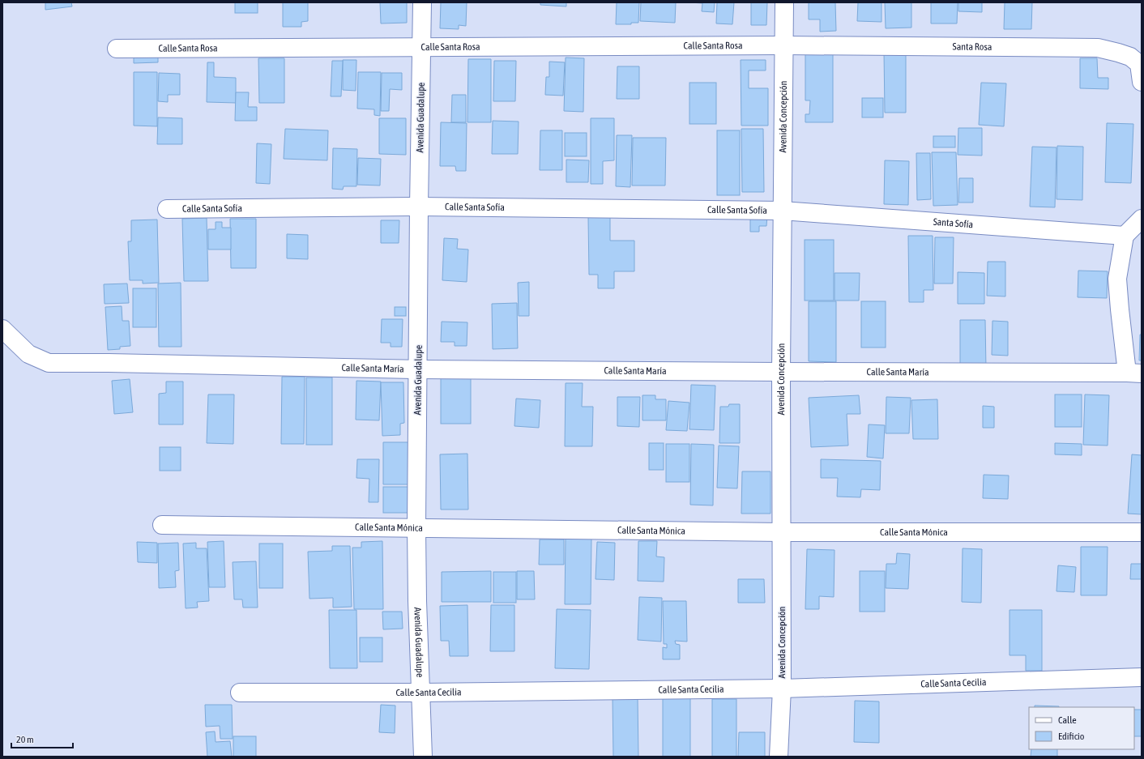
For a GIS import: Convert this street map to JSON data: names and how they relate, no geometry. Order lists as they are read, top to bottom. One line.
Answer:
{"streets":{"street":["Calle Santa Rosa","Santa Rosa","Avenida Guadalupe","Avenida Concepción","Calle Santa Sofía","Santa Sofía","Calle Santa María","Calle Santa Mónica","Calle Santa Cecilia"]},"crossings":[["Calle Santa Rosa","Santa Rosa"],["Calle Santa Rosa","Avenida Guadalupe"],["Calle Santa Rosa","Avenida Concepción"],["Santa Rosa","Avenida Concepción"],["Avenida Guadalupe","Calle Santa Sofía"],["Avenida Guadalupe","Calle Santa María"],["Avenida Guadalupe","Calle Santa Mónica"],["Avenida Guadalupe","Calle Santa Cecilia"],["Avenida Concepción","Calle Santa Sofía"],["Avenida Concepción","Santa Sofía"],["Avenida Concepción","Calle Santa María"],["Avenida Concepción","Calle Santa Mónica"],["Avenida Concepción","Calle Santa Cecilia"],["Calle Santa Sofía","Santa Sofía"],["Santa Sofía","Calle Santa María"]],"legend":["Calle","Edificio"],"scale_bar":"20 m"}
